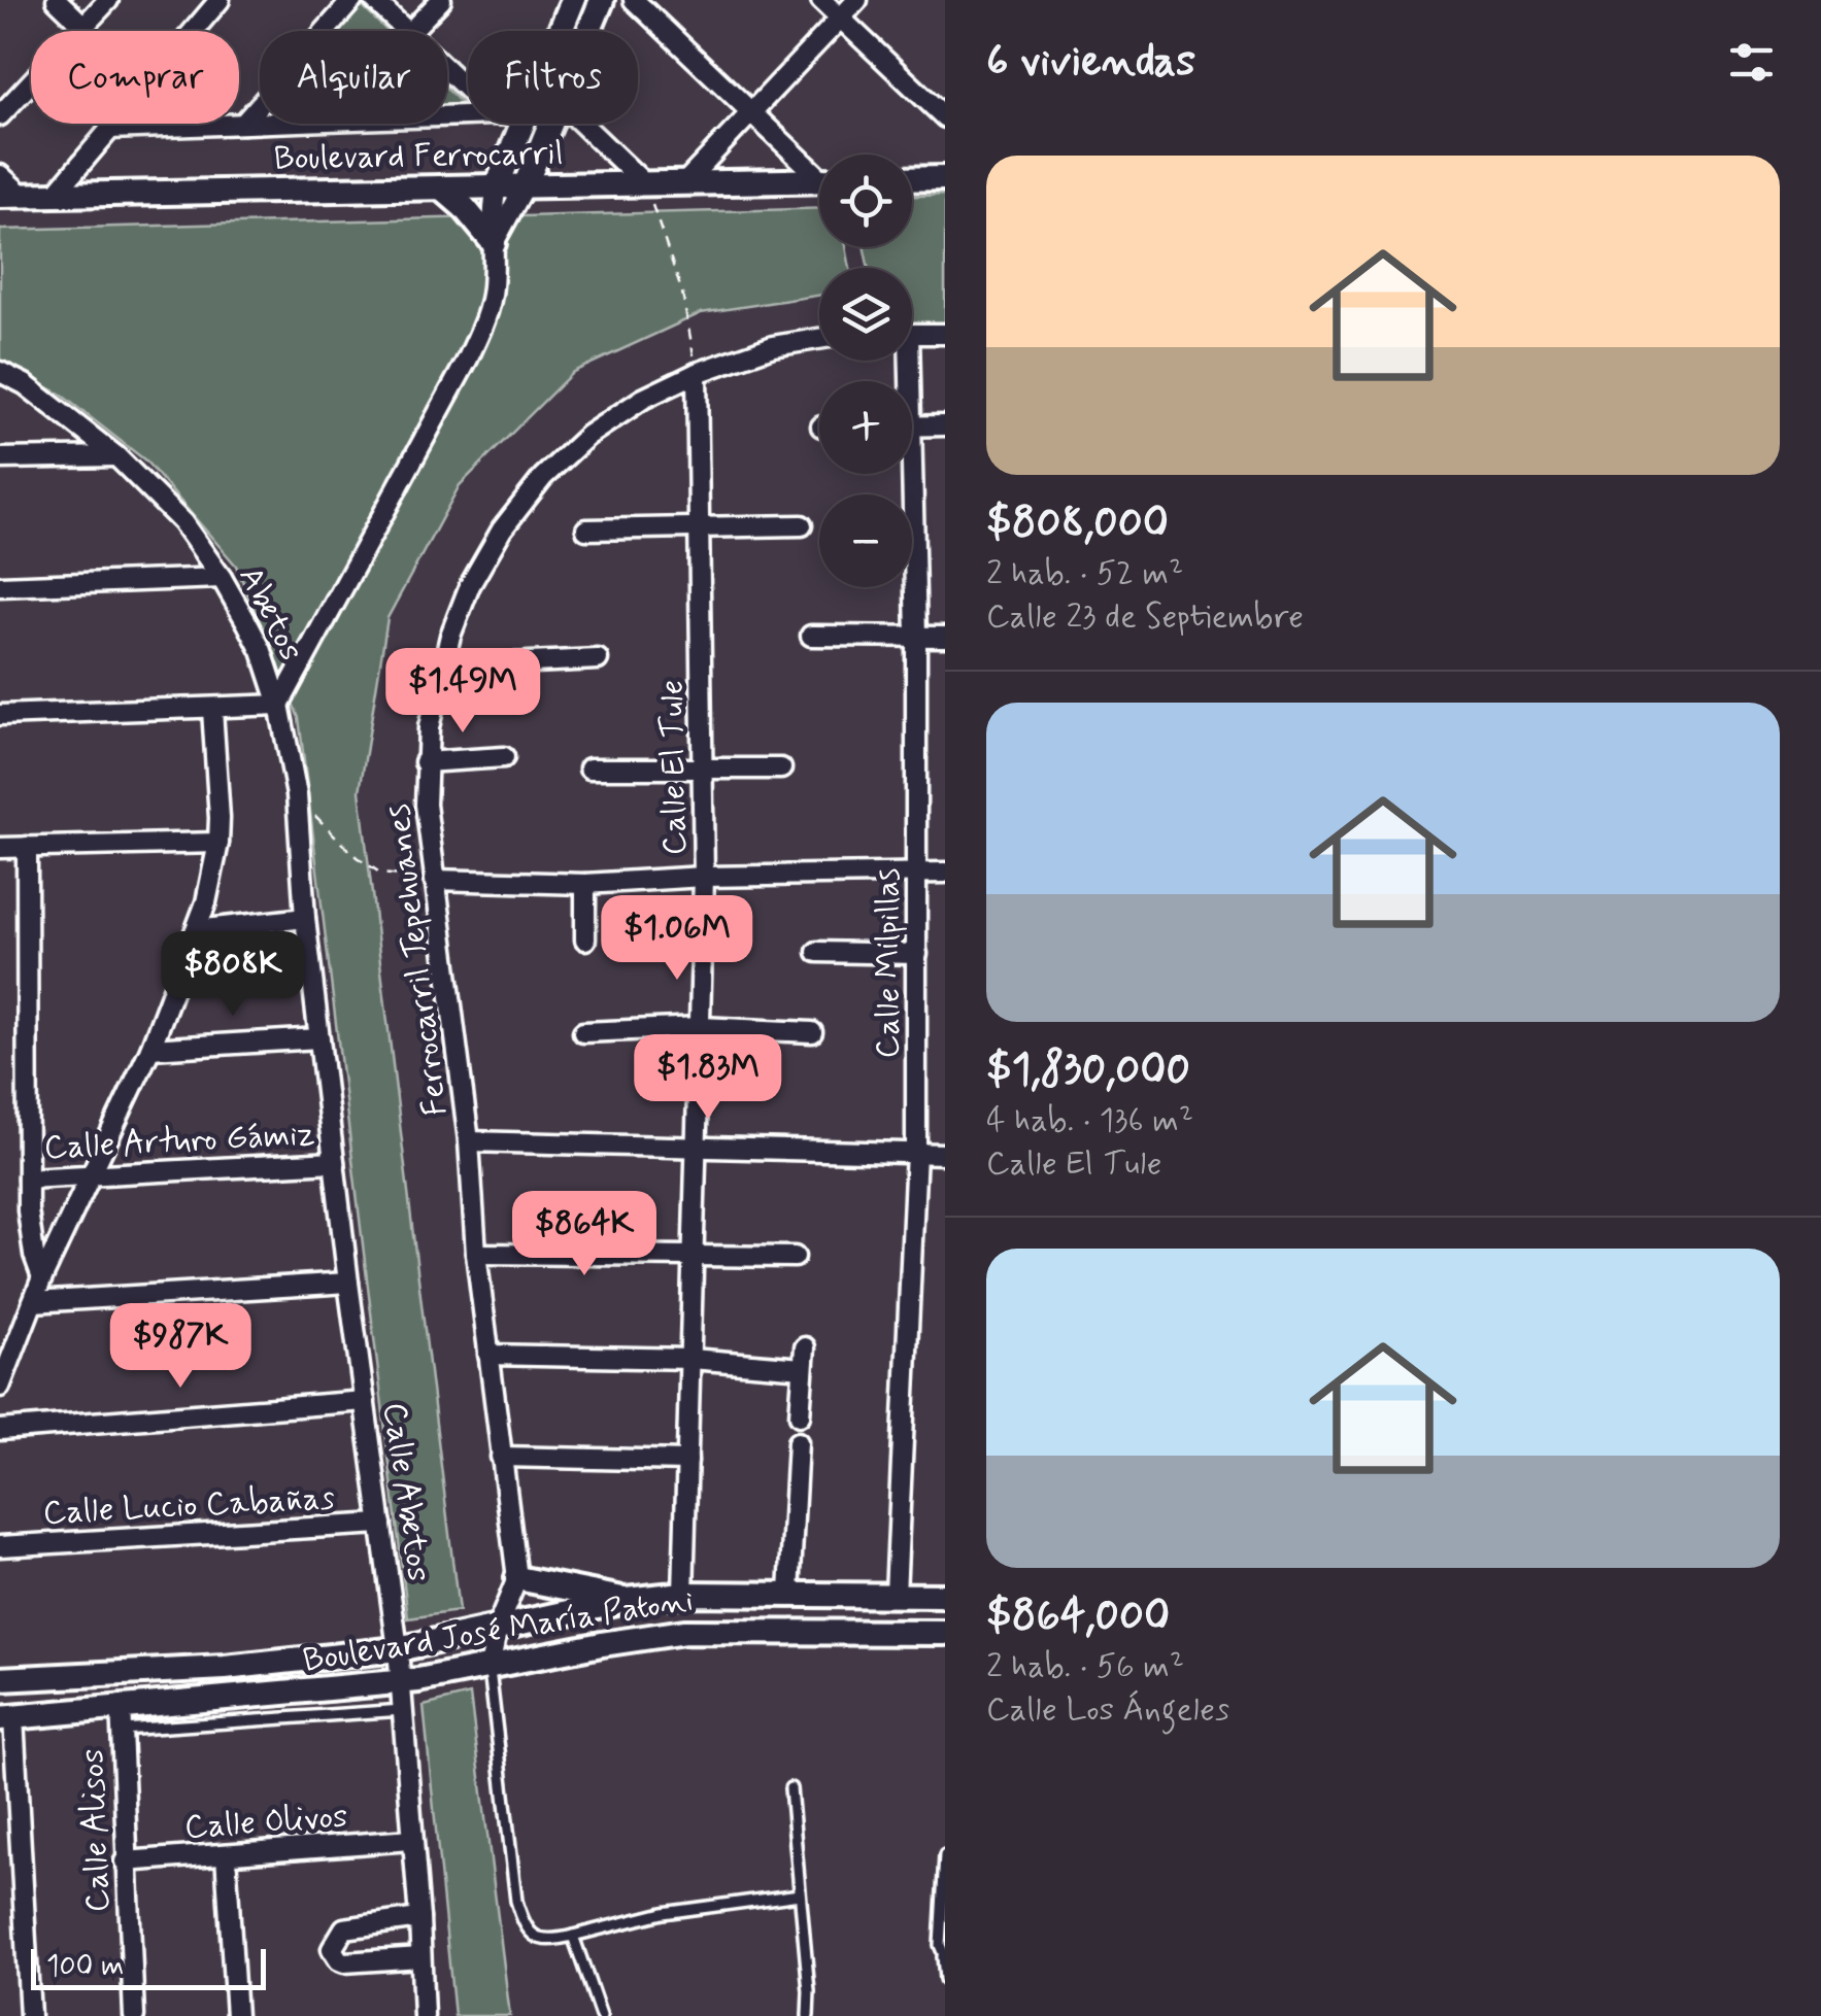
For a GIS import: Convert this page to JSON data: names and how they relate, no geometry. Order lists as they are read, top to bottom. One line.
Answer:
{"streets":{"main road":["Boulevard Ferrocarril","Boulevard José María Patoni"],"street":["Abetos","Calle El Tule","Ferrocarril Tepehuanes","Calle Milpillas","Calle Arturo Gámiz","Calle Abetos","Calle Lucio Cabañas","Calle Olivos","Calle Alisos"]},"crossings":[["Abetos","Calle Abetos"],["Calle El Tule","Ferrocarril Tepehuanes"],["Calle El Tule","Boulevard José María Patoni"],["Calle Milpillas","Boulevard José María Patoni"],["Calle Arturo Gámiz","Calle Abetos"],["Calle Abetos","Calle Lucio Cabañas"],["Calle Abetos","Boulevard José María Patoni"],["Calle Abetos","Calle Olivos"],["Boulevard José María Patoni","Calle Alisos"],["Calle Olivos","Calle Alisos"]],"scale_bar":"100 m","page":{"heading":"6 viviendas","chip":["Comprar","Alquilar","Filtros"],"list":[{"name":"$808,000","note":"2 hab. · 52 m² · Calle 23 de Septiembre"},{"name":"$1,830,000","note":"4 hab. · 136 m² · Calle El Tule"},{"name":"$864,000","note":"2 hab. · 56 m² · Calle Los Ángeles"}],"map_buttons":["+","−"],"price":["$1.49M","$1.06M","$808K","$1.83M","$864K","$987K"],"scale":"100 m"}}
